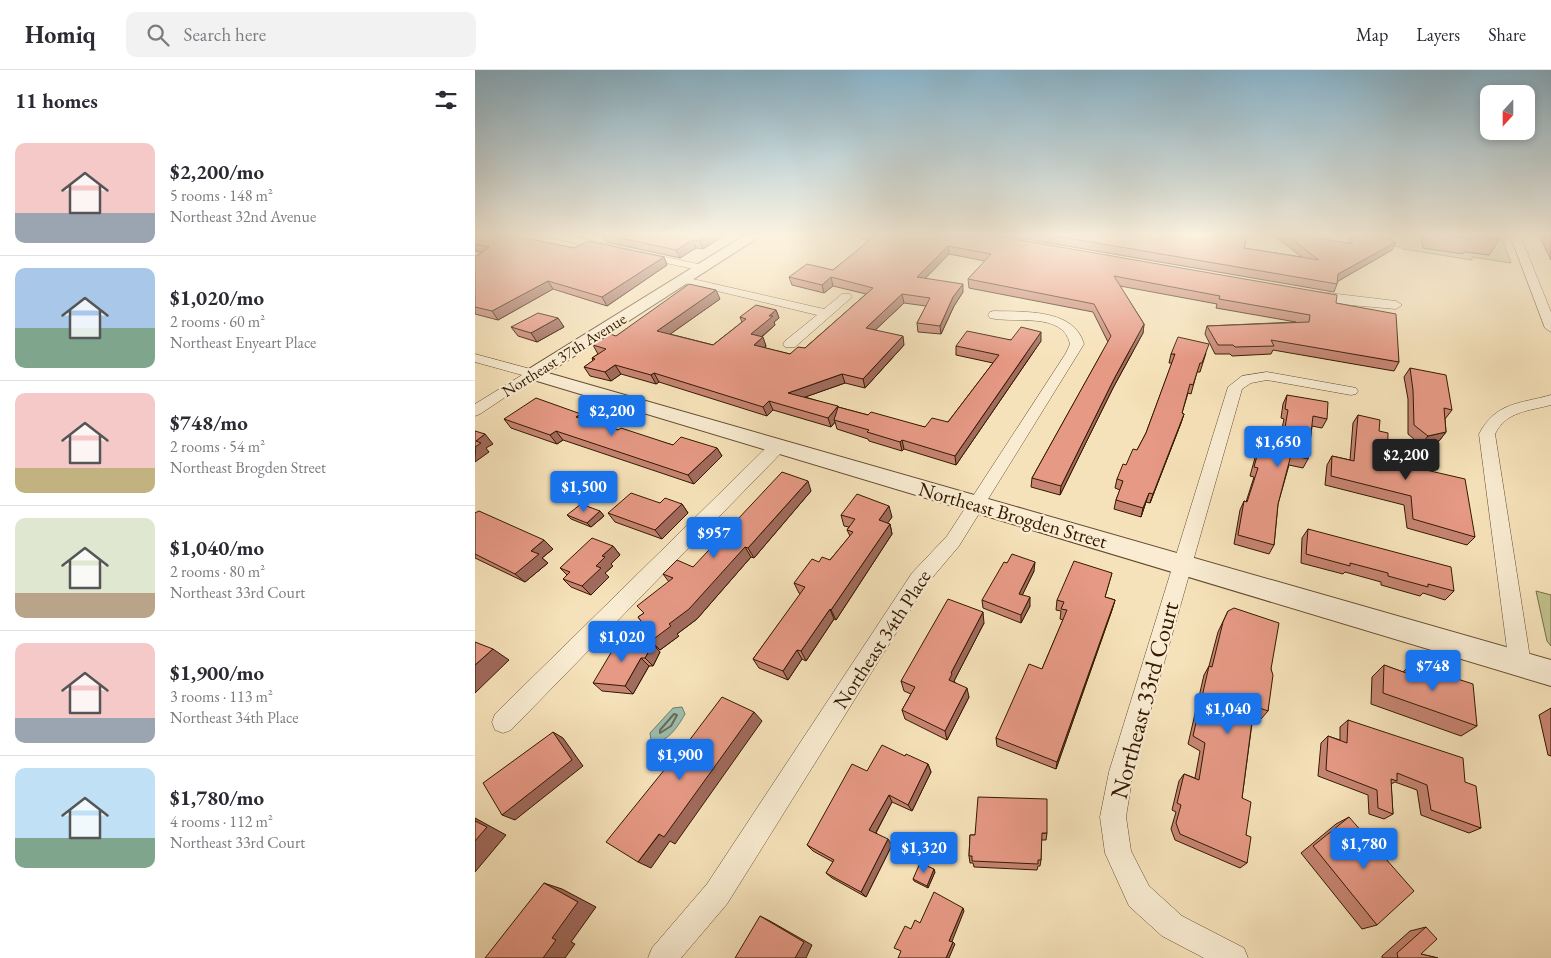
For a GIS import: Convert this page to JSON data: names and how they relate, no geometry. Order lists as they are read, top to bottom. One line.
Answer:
{"streets":{"street":["Northeast 37th Avenue","Northeast Brogden Street","Northeast 34th Place","Northeast 33rd Court"]},"crossings":[["Northeast 37th Avenue","Northeast Brogden Street"],["Northeast Brogden Street","Northeast 34th Place"],["Northeast Brogden Street","Northeast 33rd Court"]],"north":"bottom","page":{"header":"Homiq","search":"Search here","nav":["Map","Layers","Share"],"heading":"11 homes","list":[{"name":"$2,200/mo","note":"5 rooms · 148 m² · Northeast 32nd Avenue"},{"name":"$1,020/mo","note":"2 rooms · 60 m² · Northeast Enyeart Place"},{"name":"$748/mo","note":"2 rooms · 54 m² · Northeast Brogden Street"},{"name":"$1,040/mo","note":"2 rooms · 80 m² · Northeast 33rd Court"},{"name":"$1,900/mo","note":"3 rooms · 113 m² · Northeast 34th Place"},{"name":"$1,780/mo","note":"4 rooms · 112 m² · Northeast 33rd Court"}],"price":["$2,200","$1,650","$2,200","$1,500","$957","$1,020","$748","$1,040","$1,900","$1,780","$1,320"]}}
